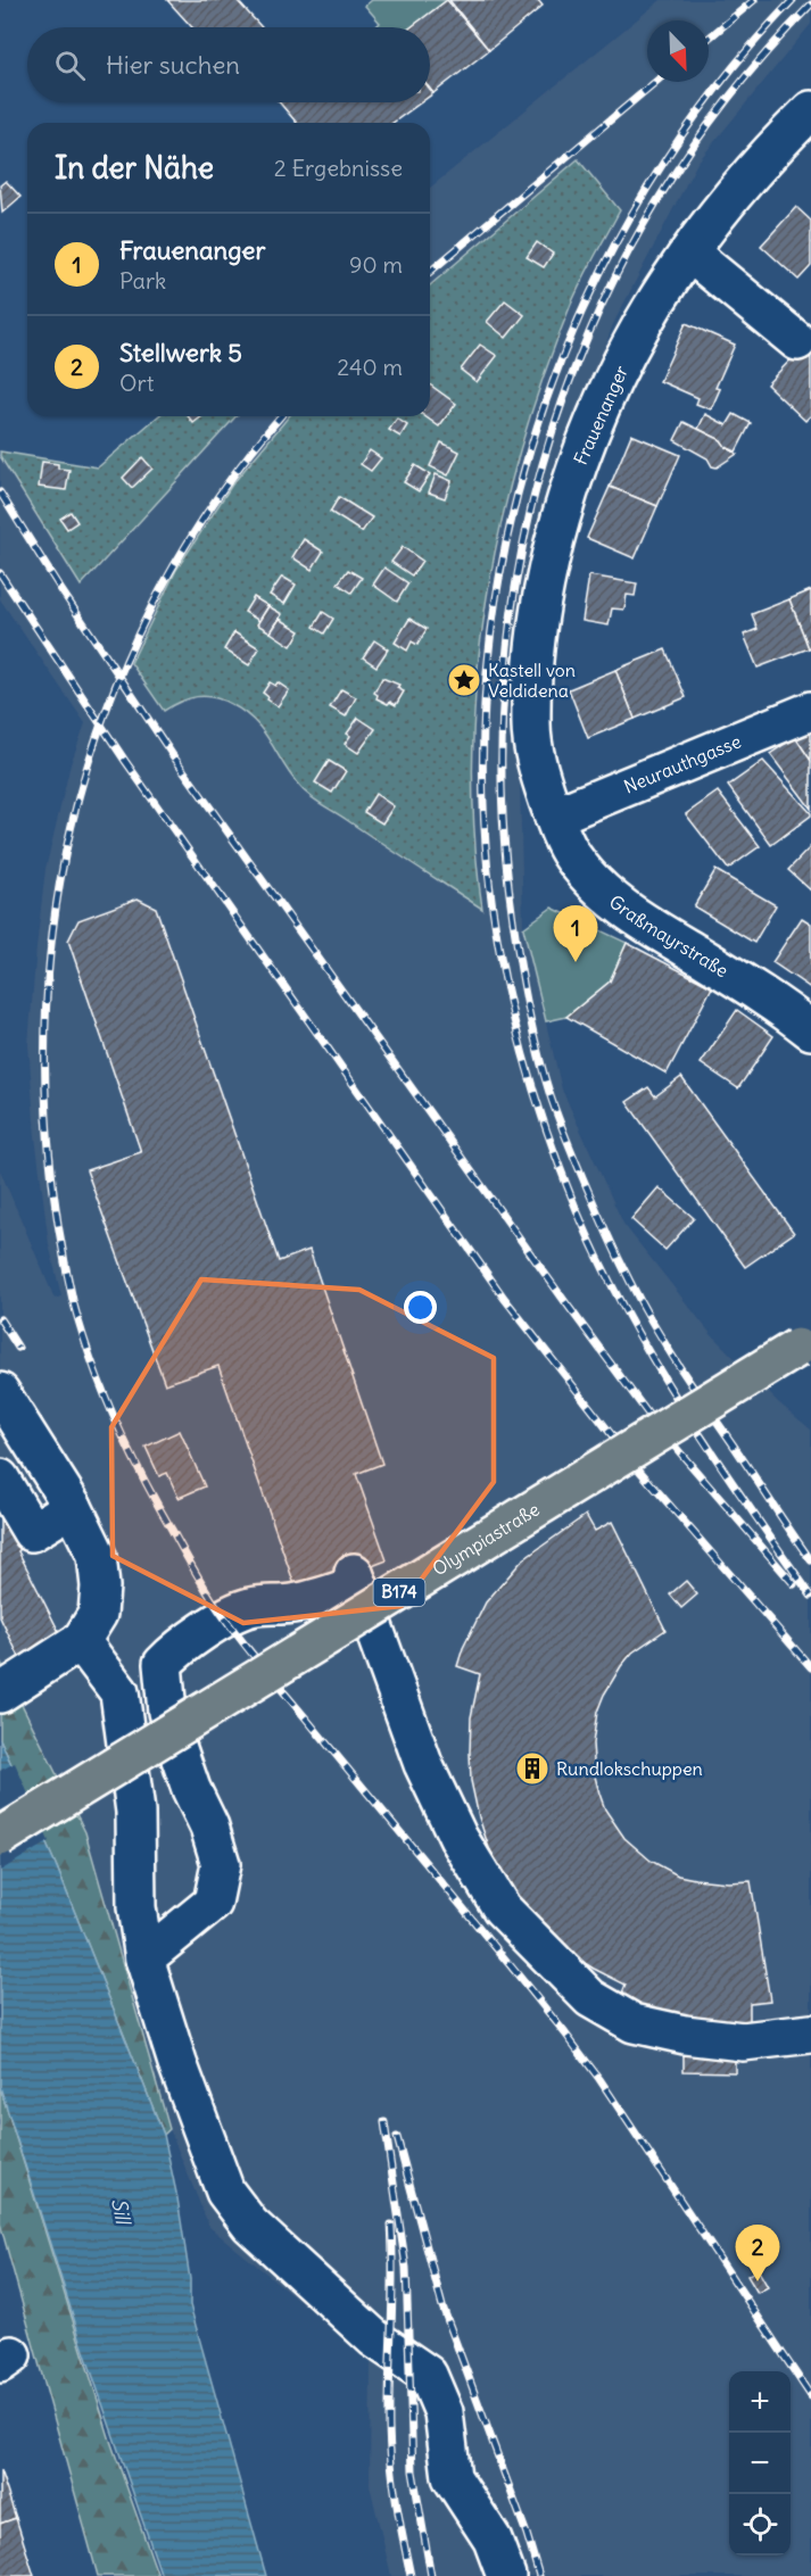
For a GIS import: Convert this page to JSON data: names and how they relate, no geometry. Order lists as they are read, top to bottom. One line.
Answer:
{"streets":{"main road":["Olympiastraße","B174"],"street":["Frauenanger","Neurauthgasse","Graßmayrstraße"]},"crossings":[["Frauenanger","Neurauthgasse"],["Frauenanger","Graßmayrstraße"],["Neurauthgasse","Graßmayrstraße"]],"water":["Sill"],"places":{"place":["Kastell von Veldidena"],"building":["Rundlokschuppen"]},"north":"bottom right","page":{"search":"Hier suchen","heading":["In der Nähe","2 Ergebnisse"],"list":[{"mark":"1","name":"Frauenanger","note":"Park","value":"90 m"},{"mark":"2","name":"Stellwerk 5","note":"Ort","value":"240 m"}],"pins":["1","2"],"map_buttons":["+","−"]}}
